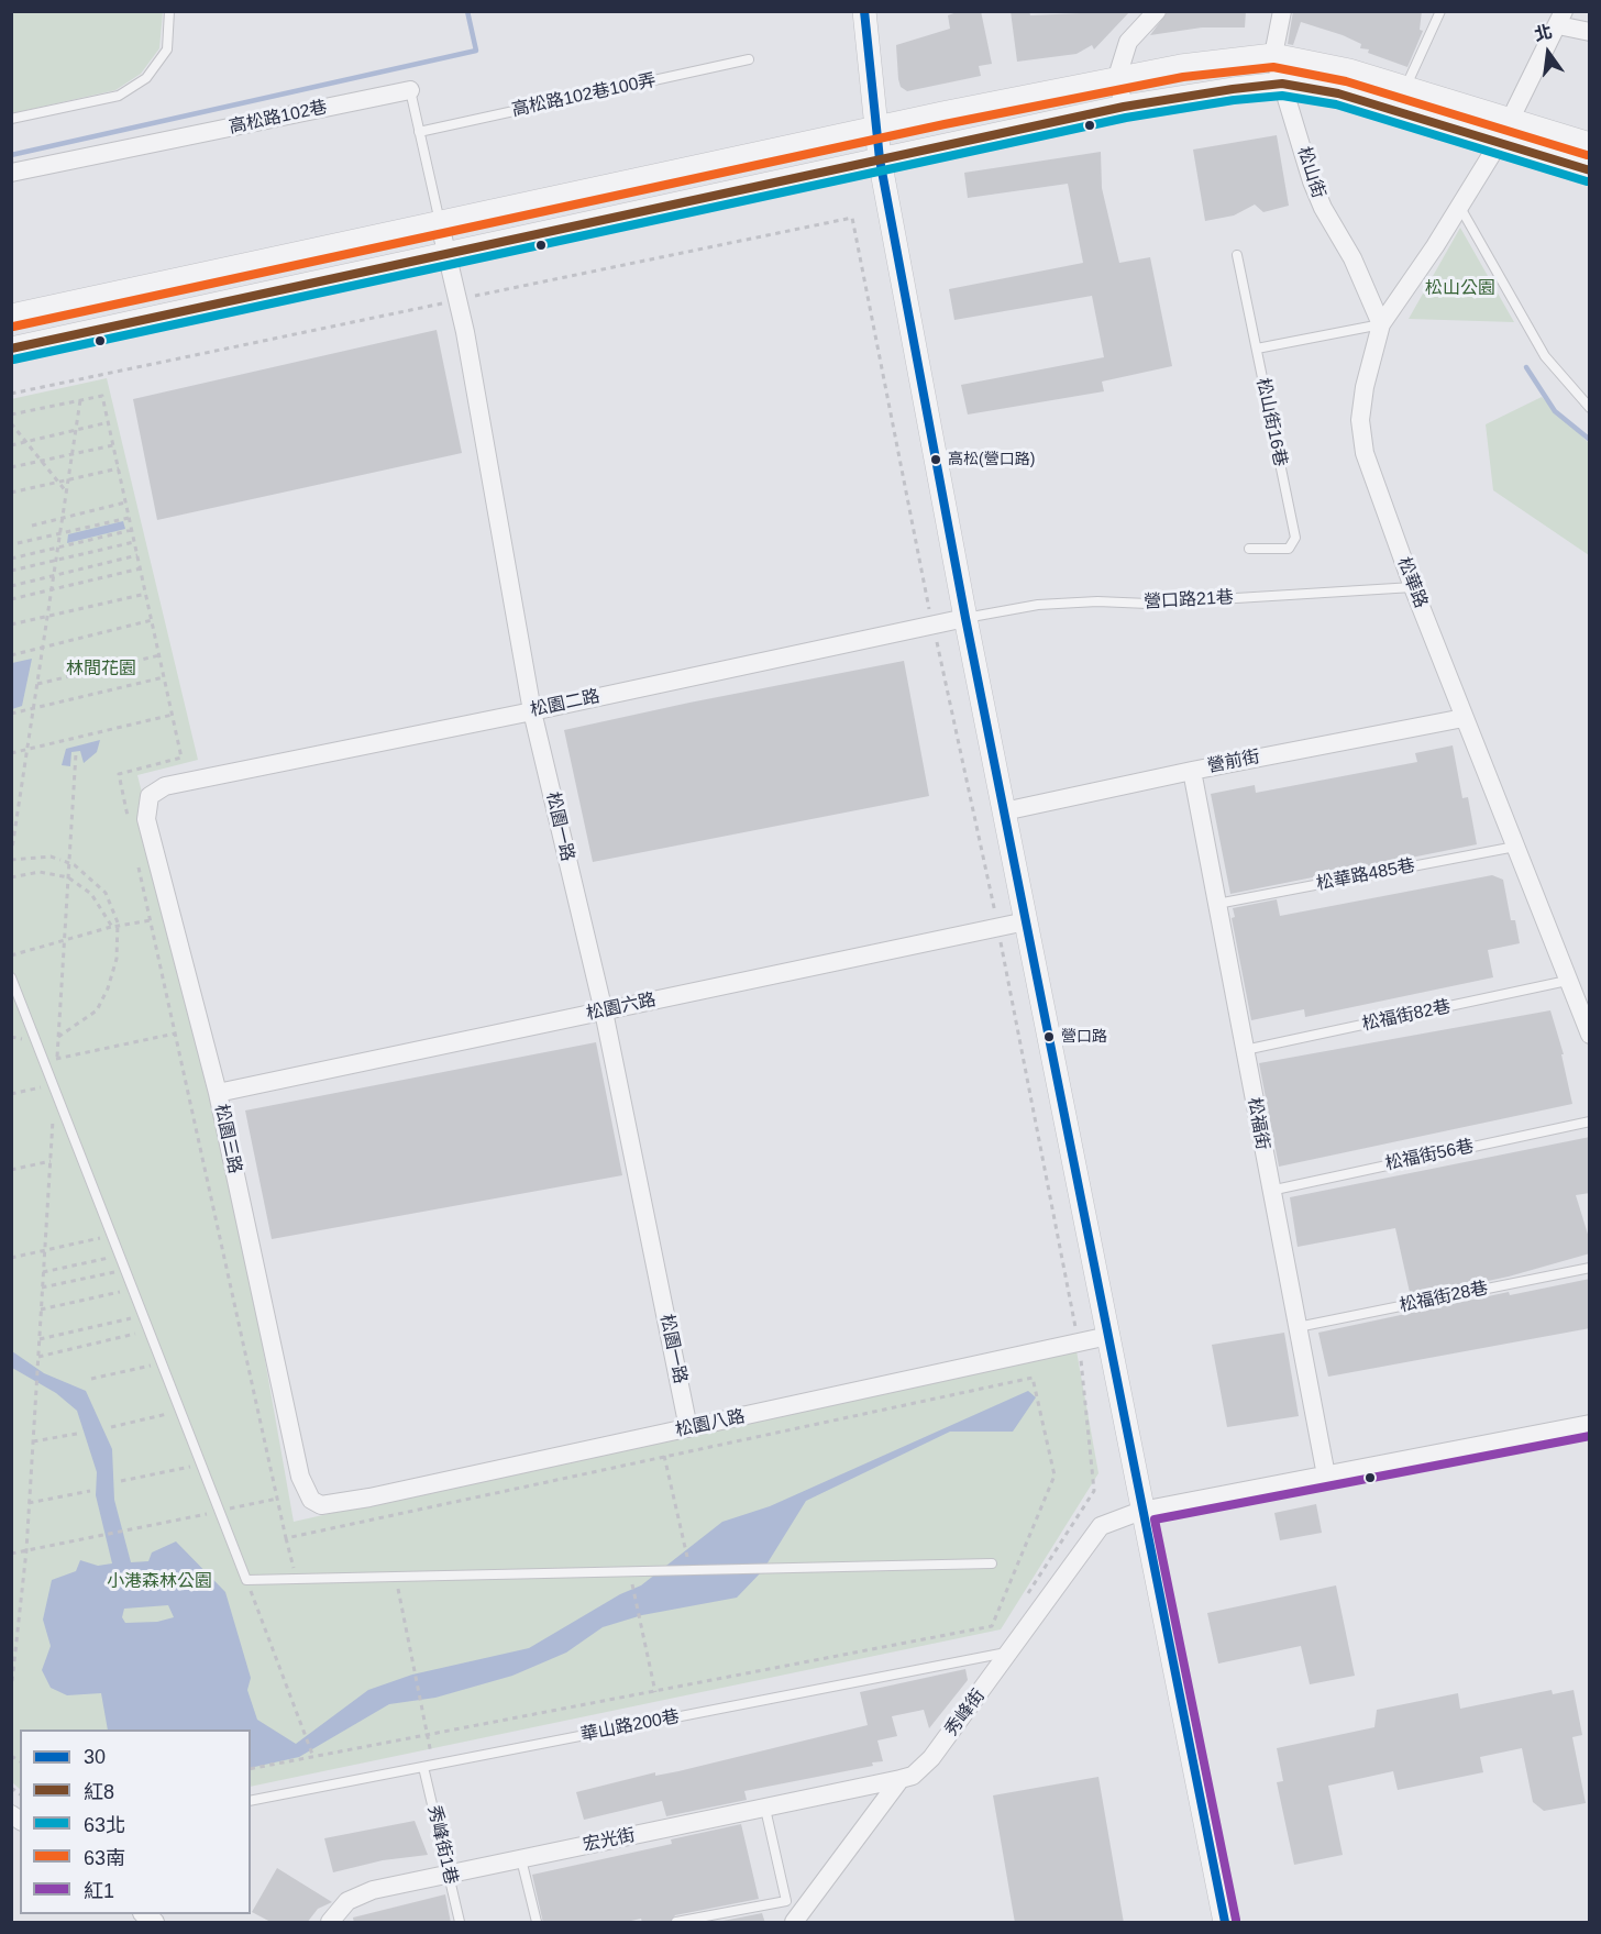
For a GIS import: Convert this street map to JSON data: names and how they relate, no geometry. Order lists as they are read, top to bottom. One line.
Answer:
{"streets":{"street":["高松路102巷","松山街","松華路","松園二路","營前街","松園一路","松園六路","松福街","松園三路","松園八路","秀峰街","宏光街"],"lane":["高松路102巷100弄","松山街16巷","營口路21巷","松華路485巷","松福街82巷","松福街56巷","松福街28巷","華山路200巷","秀峰街1巷"]},"crossings":[["高松路102巷100弄","高松路102巷"],["高松路102巷","松園一路"],["松山街","松華路"],["松華路","營口路21巷"],["松華路","營前街"],["松華路","松華路485巷"],["松華路","松福街82巷"],["營口路21巷","松園二路"],["松園二路","松園一路"],["松園二路","松園三路"],["營前街","松福街"],["松園一路","松園六路"],["松園一路","松園八路"],["松華路485巷","松福街"],["松園六路","松園三路"],["松福街82巷","松福街"],["松福街","松福街56巷"],["松福街","松福街28巷"],["松福街","秀峰街"],["松園三路","松園八路"],["秀峰街","華山路200巷"],["秀峰街","宏光街"],["華山路200巷","秀峰街1巷"],["宏光街","秀峰街1巷"]],"parks":["松山公園","林間花園","小港森林公園"],"places":["高松(營口路)","營口路"],"lines":["transit line 30","transit line 63南","transit line 紅8","transit line 63北","transit line 紅1"],"legend":["30","紅8","63北","63南","紅1"],"north":"top"}
